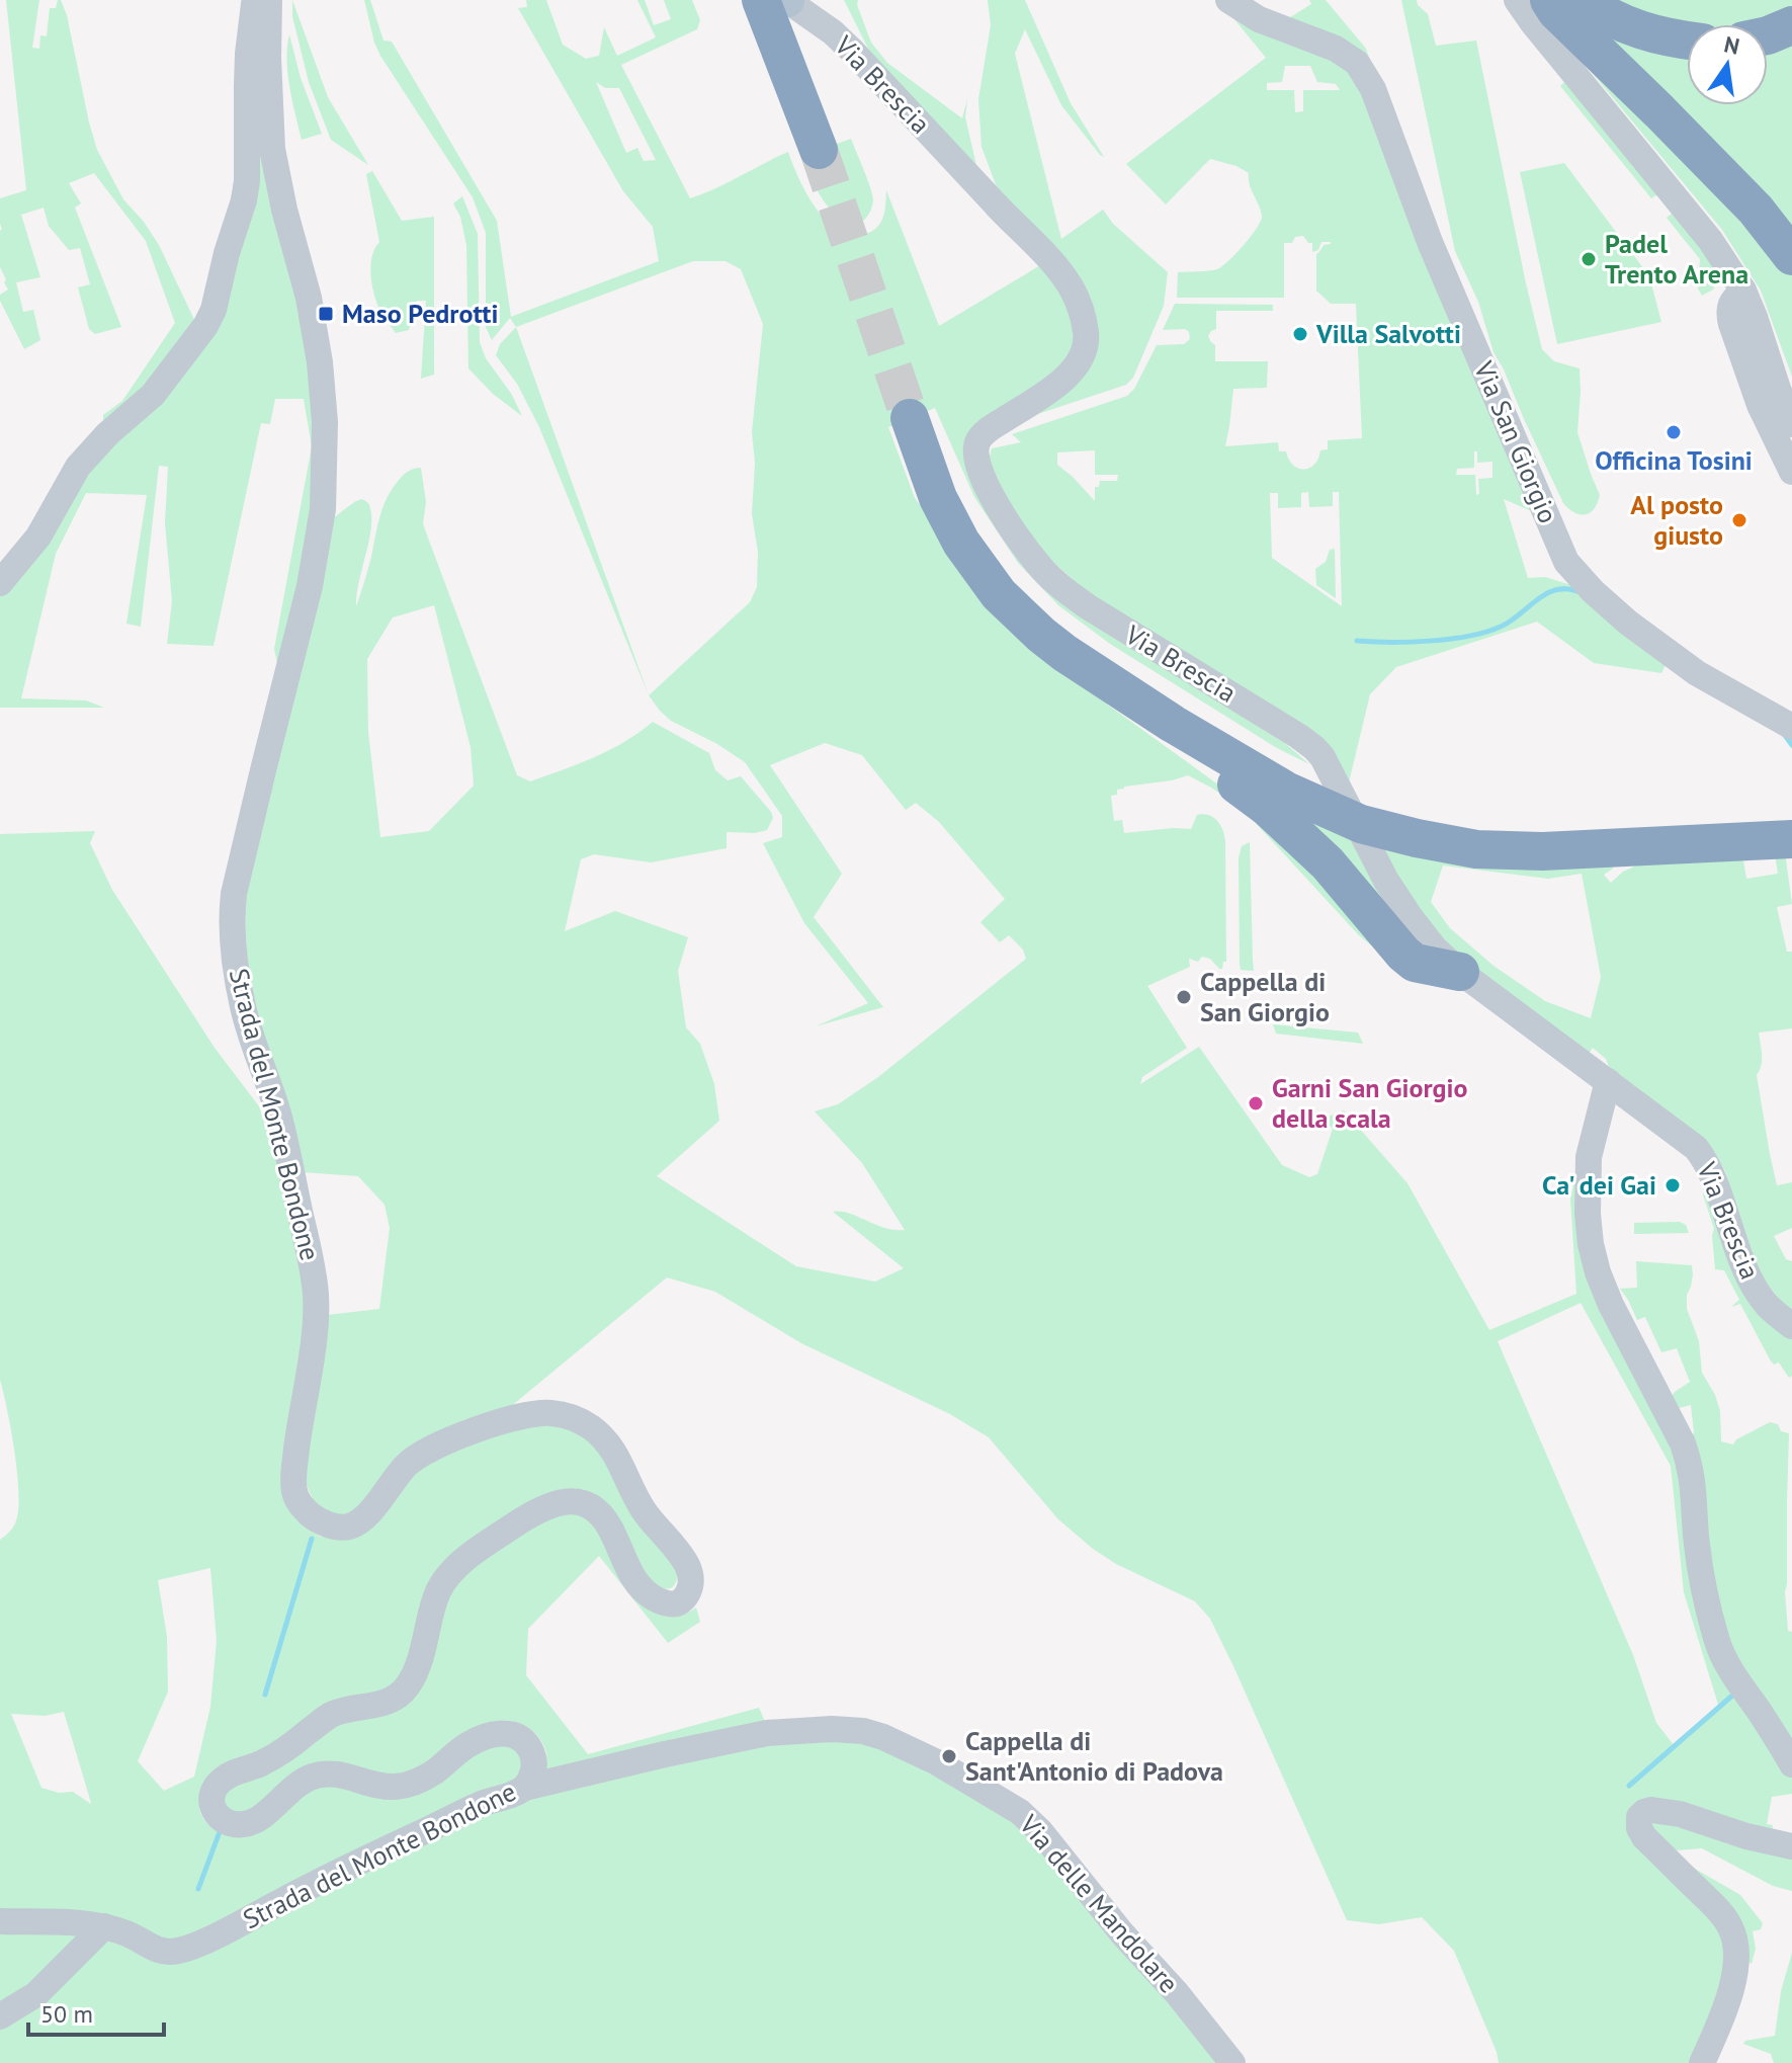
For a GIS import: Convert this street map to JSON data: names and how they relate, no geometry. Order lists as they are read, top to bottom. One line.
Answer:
{"streets":{"street":["Via Brescia","Via San Giorgio","Strada del Monte Bondone","Via delle Mandolare"]},"crossings":[["Strada del Monte Bondone","Via delle Mandolare"]],"places":{"other":["Padel Trento Arena","Villa Salvotti","Officina Tosini","Al posto giusto","Cappella di San Giorgio","Garni San Giorgio della scala","Ca' dei Gai","Cappella di Sant'Antonio di Padova"],"transit":["Maso Pedrotti"]},"scale_bar":"50 m","north":"top"}
